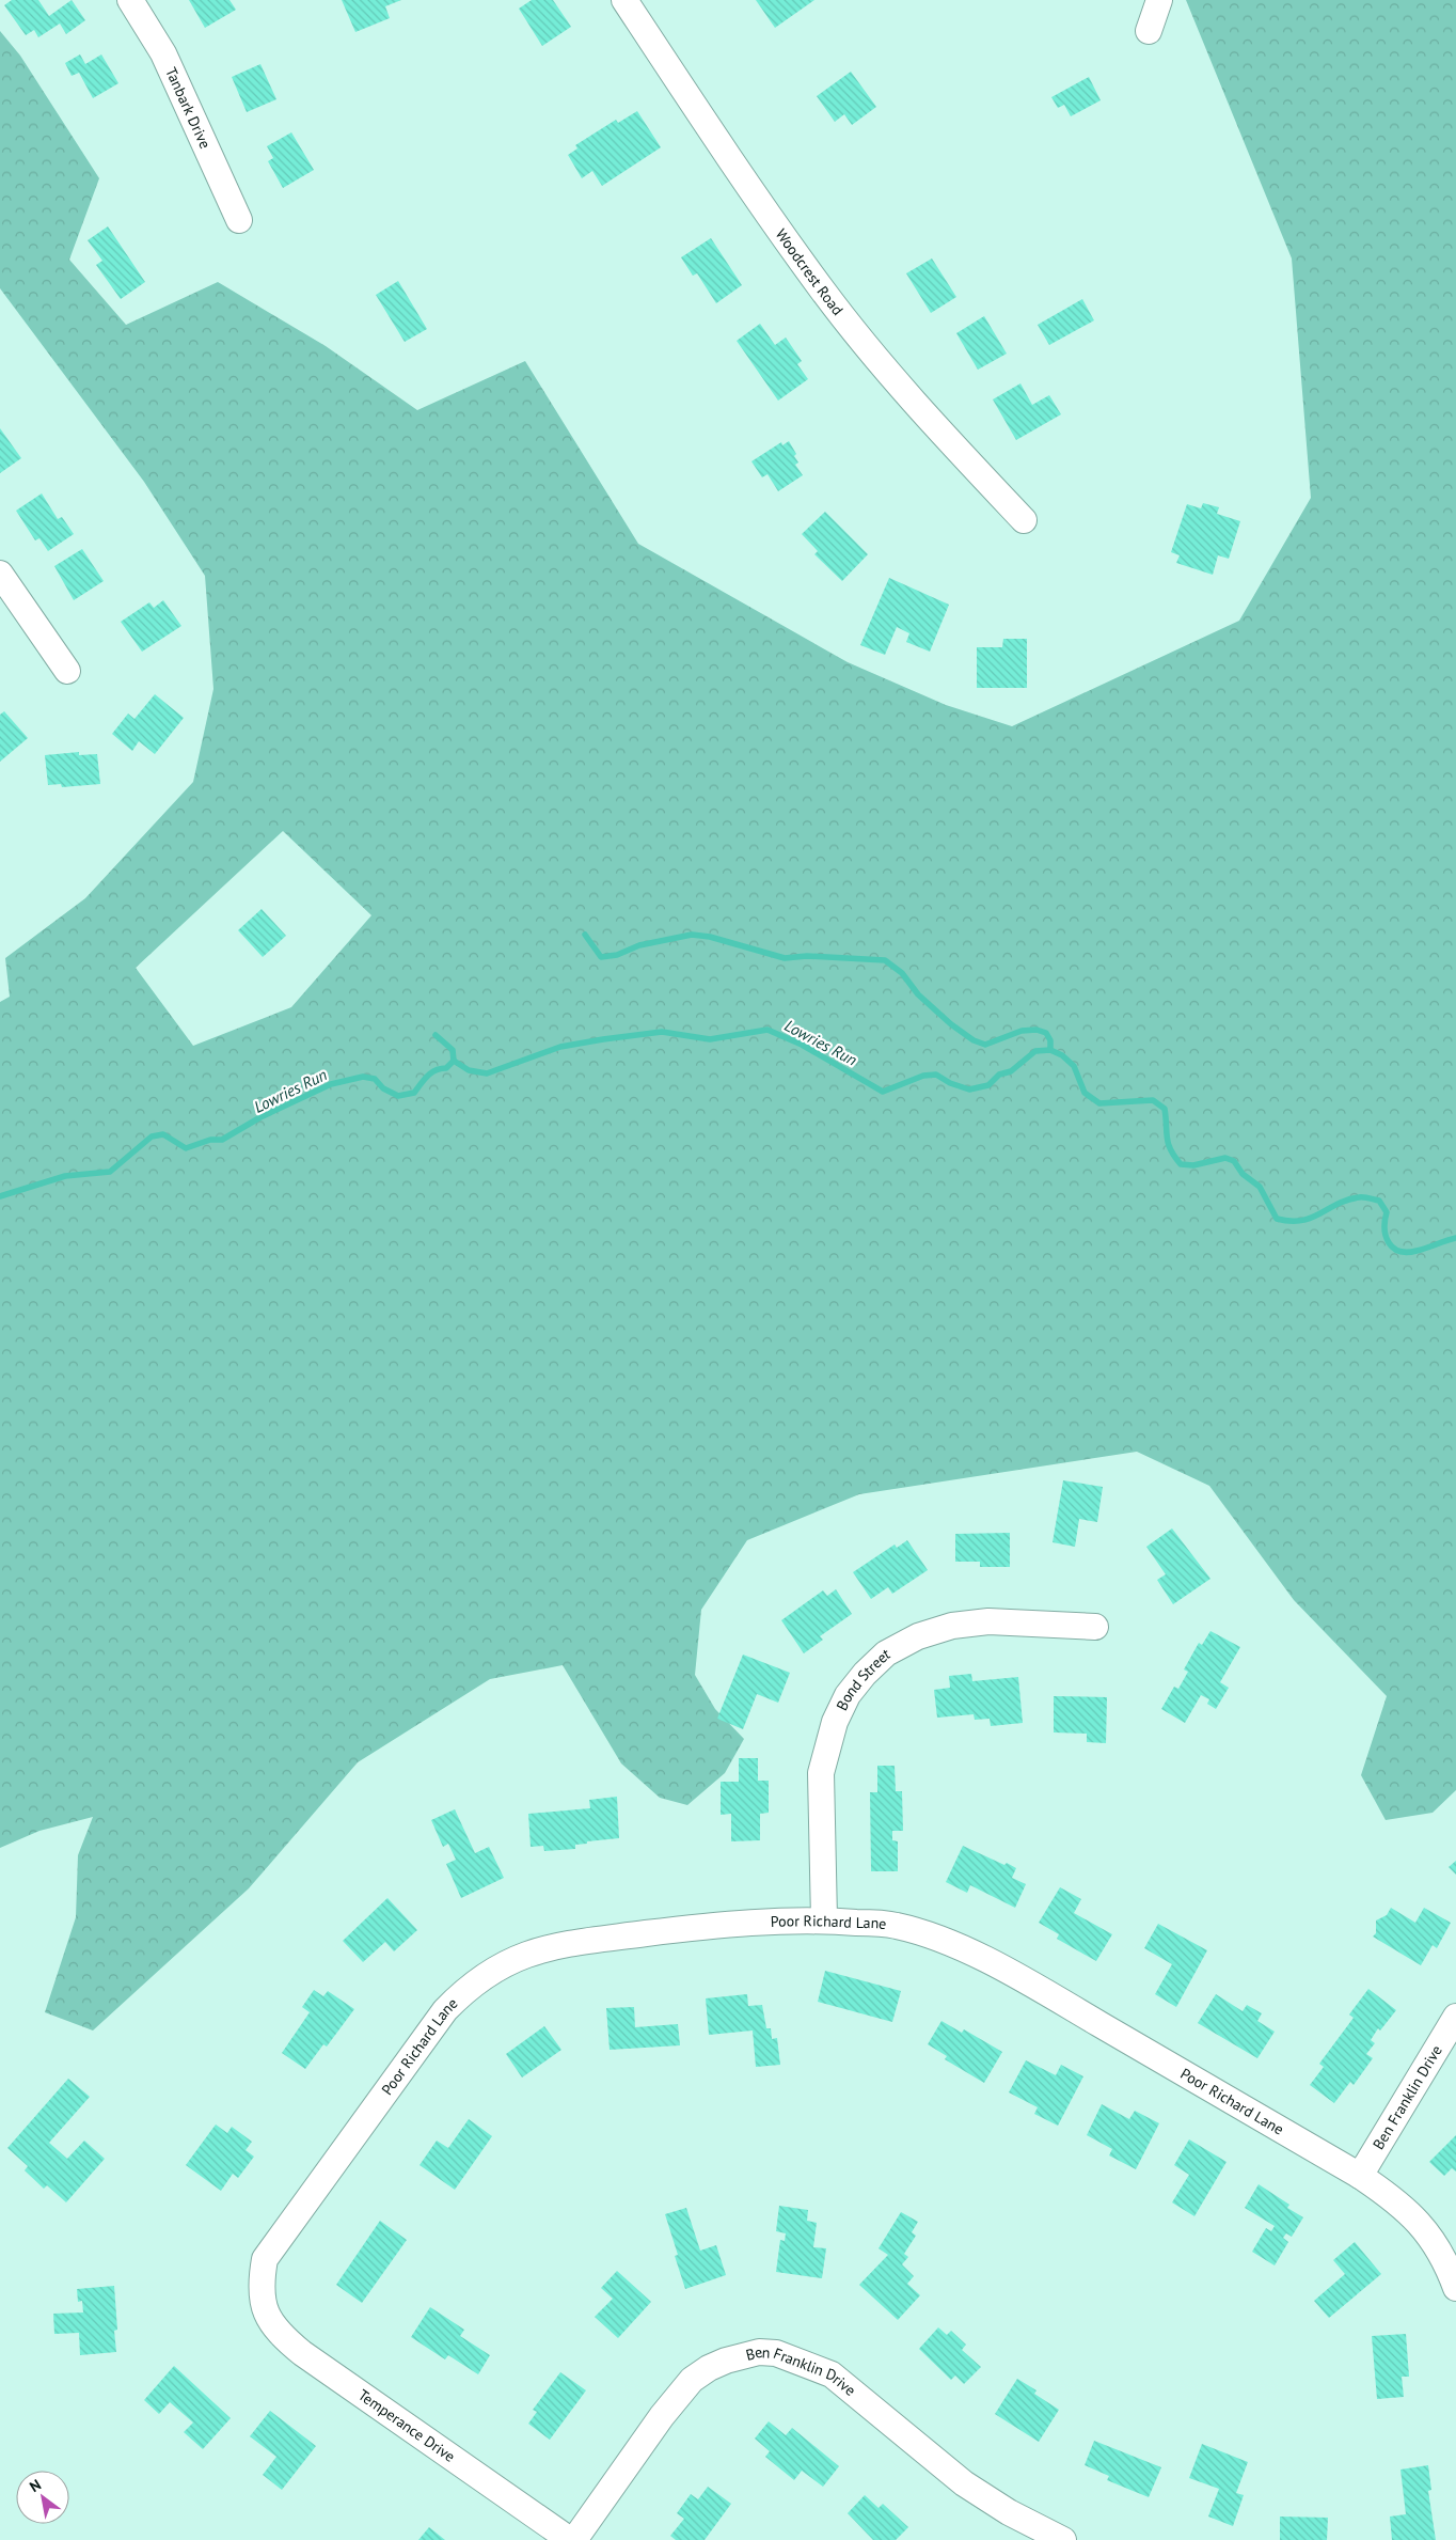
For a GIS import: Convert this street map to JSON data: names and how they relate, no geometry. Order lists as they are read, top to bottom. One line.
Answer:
{"streets":{"street":["Tanbark Drive","Woodcrest Road","Bond Street","Poor Richard Lane","Ben Franklin Drive","Temperance Drive"]},"crossings":[["Bond Street","Poor Richard Lane"],["Poor Richard Lane","Ben Franklin Drive"],["Poor Richard Lane","Temperance Drive"],["Ben Franklin Drive","Temperance Drive"]],"water":["Lowries Run"],"north":"top left"}
